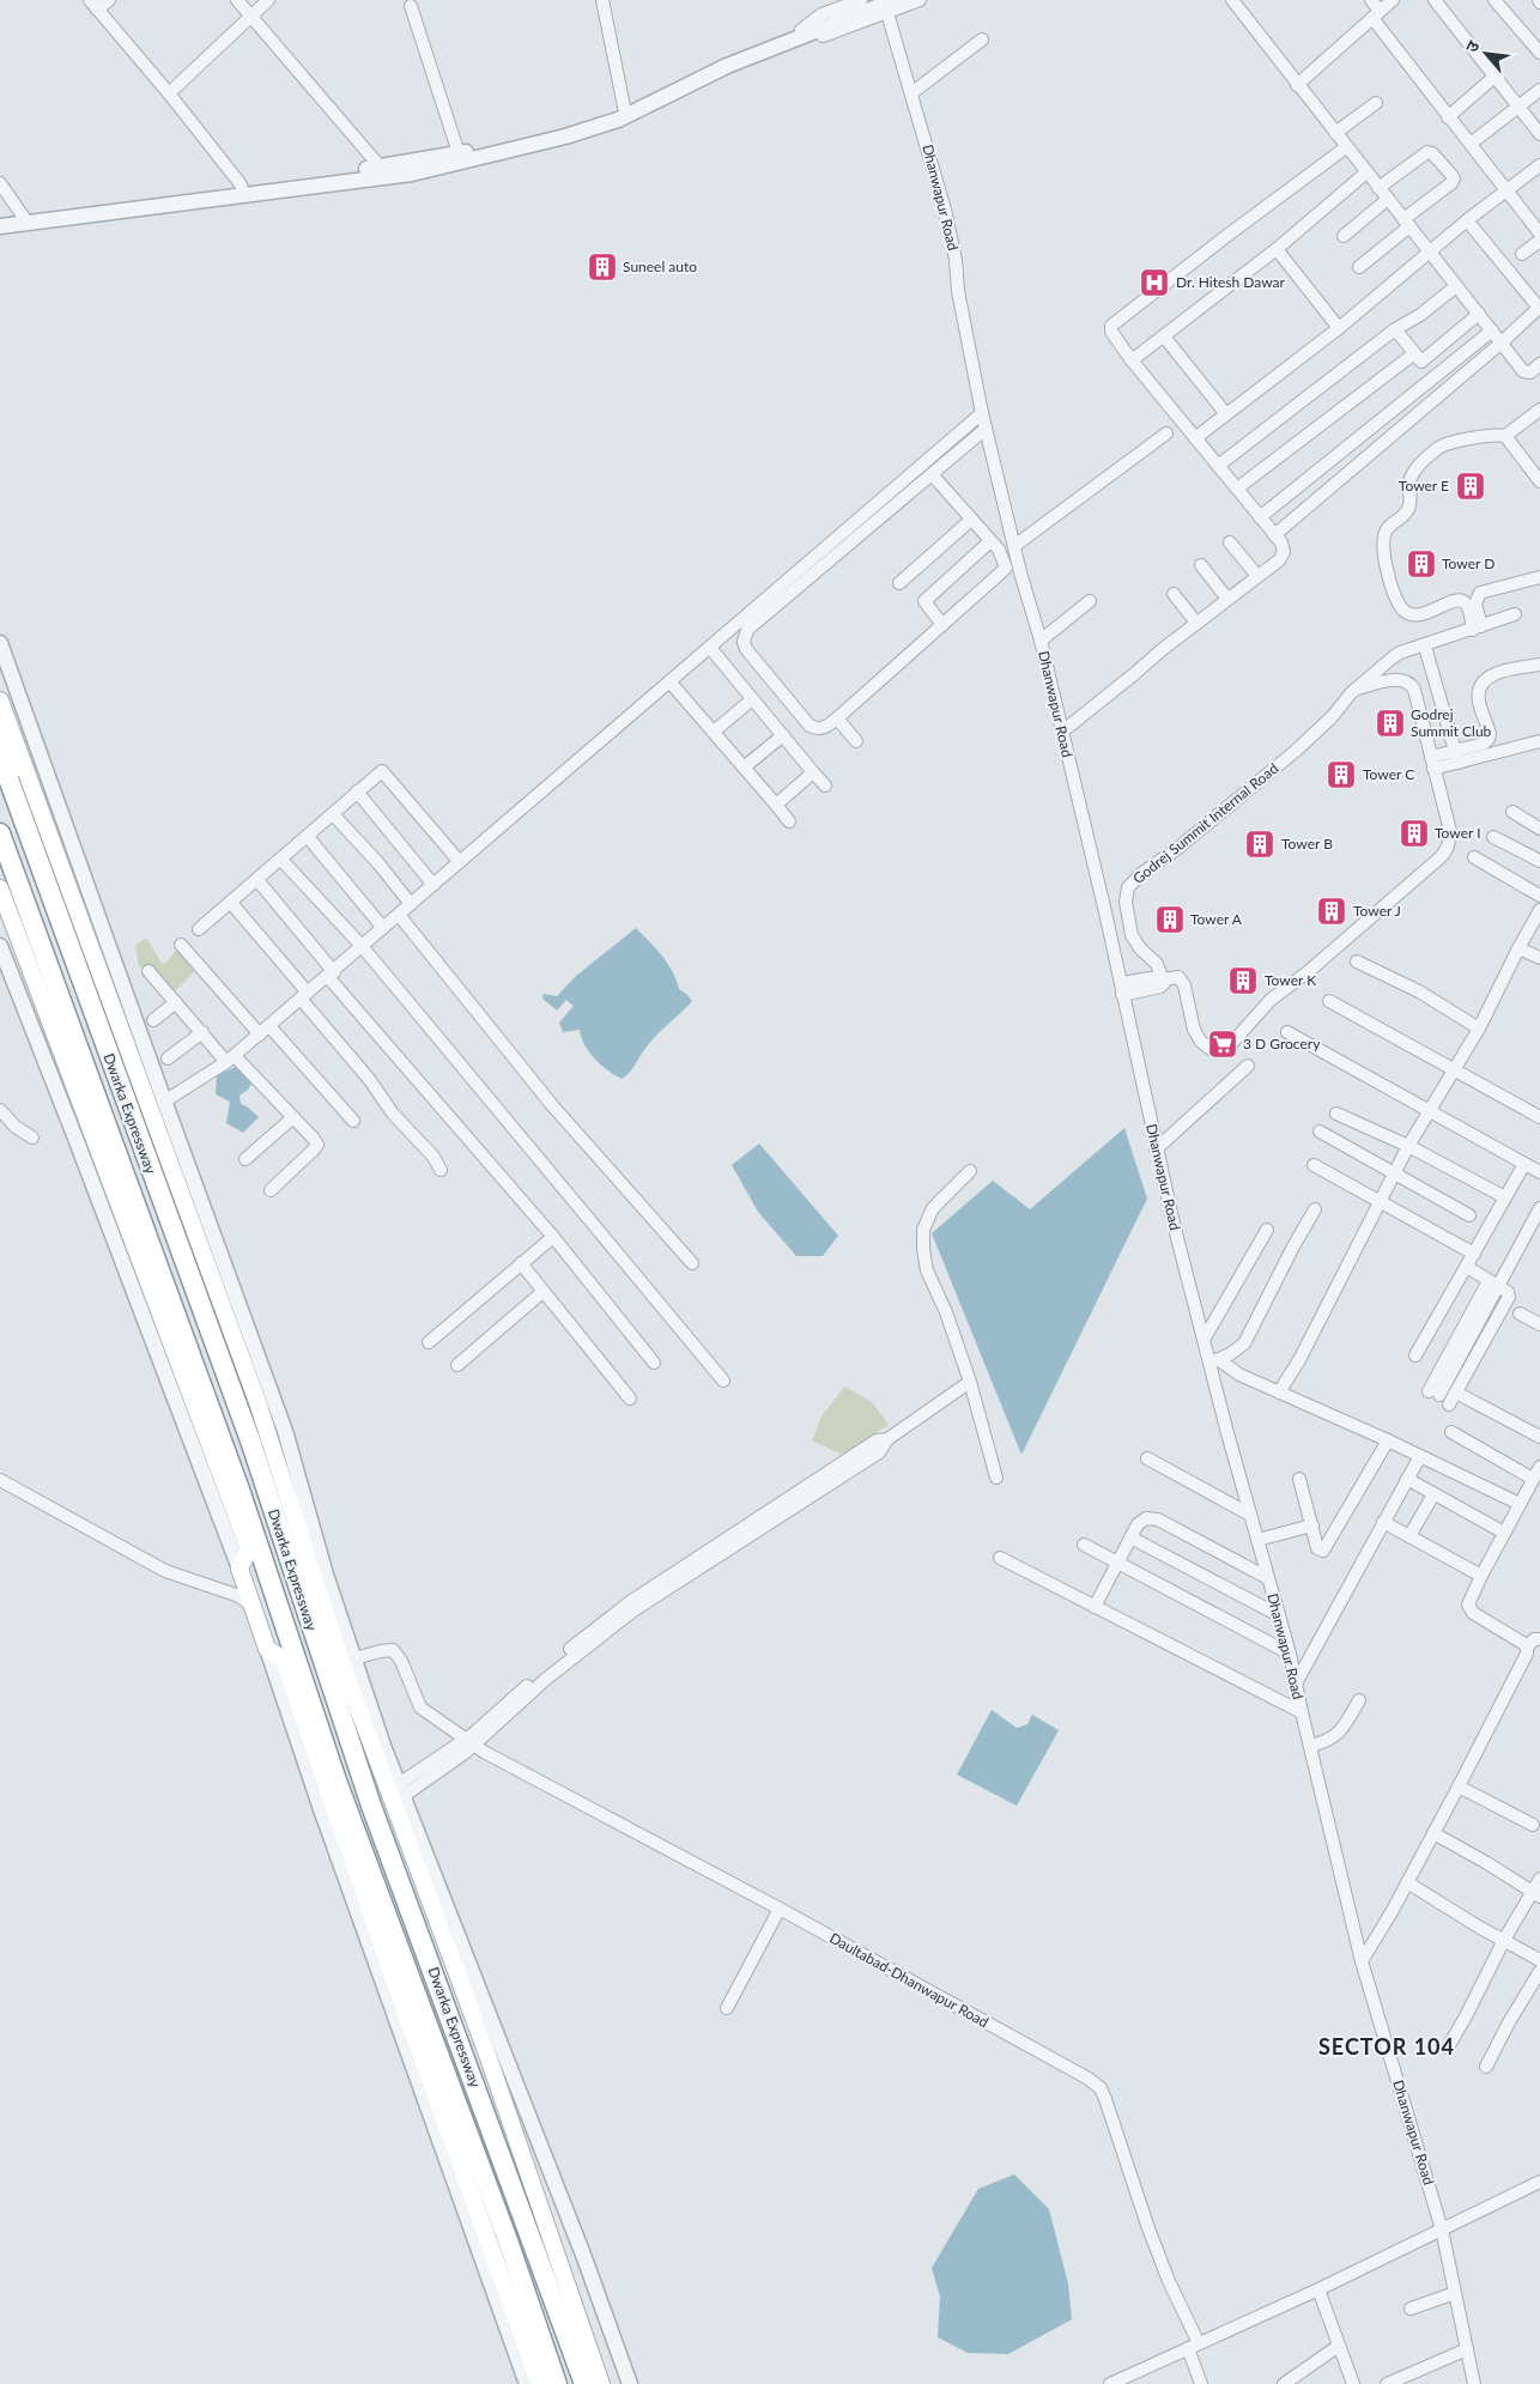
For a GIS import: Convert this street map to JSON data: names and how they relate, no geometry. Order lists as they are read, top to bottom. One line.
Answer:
{"streets":{"highway":["Dwarka Expressway"],"street":["Dhanwapur Road","Godrej Summit Internal Road","Daultabad-Dhanwapur Road"]},"districts":["SECTOR 104"],"places":{"building":["Suneel auto","Tower E","Tower D","Godrej Summit Club","Tower C","Tower I","Tower B","Tower J","Tower A","Tower K"],"hospital":["Dr. Hitesh Dawar"],"supermarket":["3 D Grocery"]},"north":"top left"}
